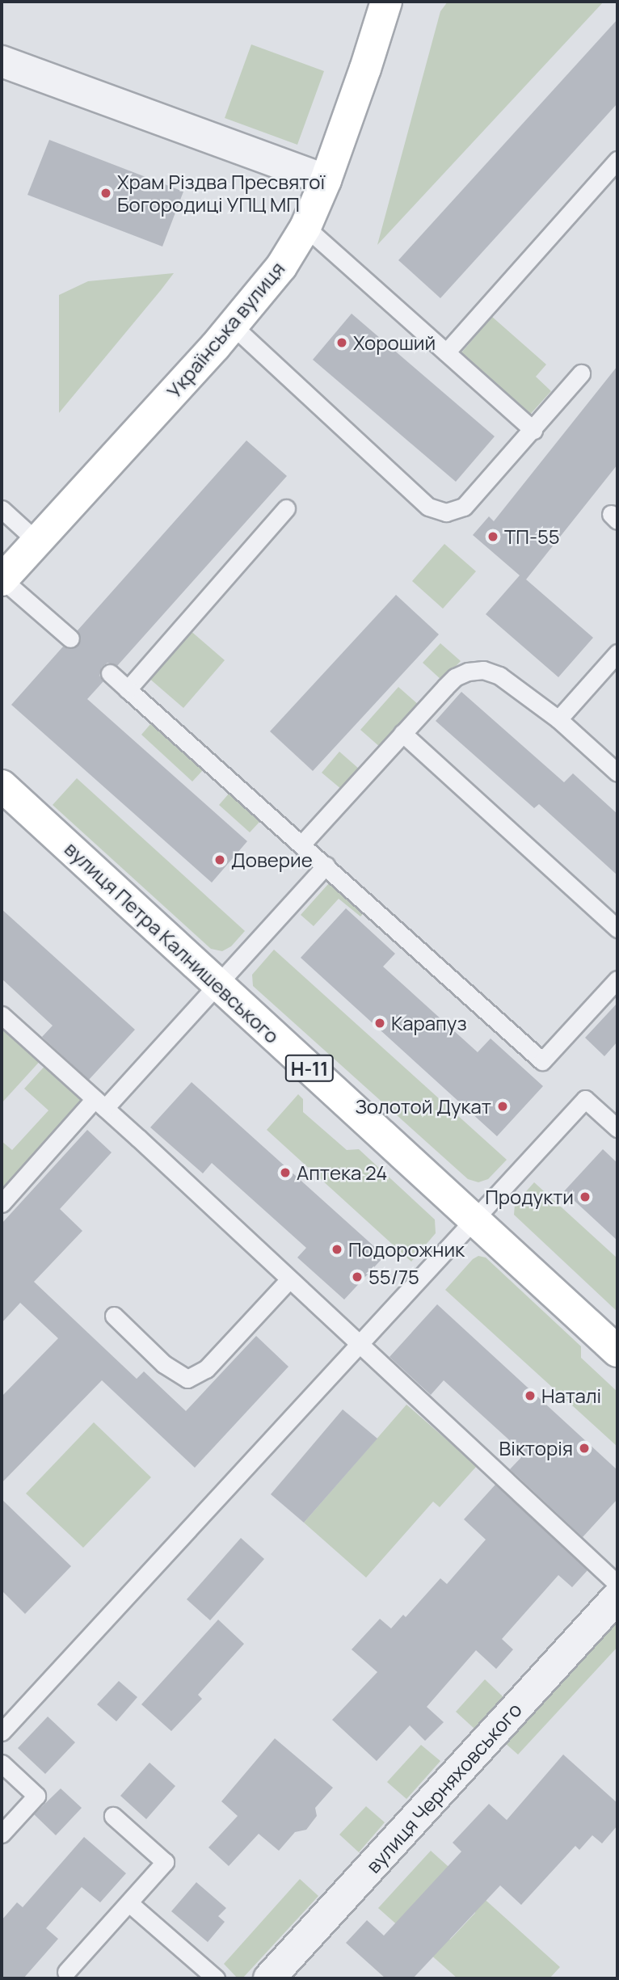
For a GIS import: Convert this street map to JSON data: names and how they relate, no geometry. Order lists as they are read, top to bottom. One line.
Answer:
{"streets":{"main road":["Українська вулиця","вулиця Петра Калнишевського","Н-11"],"street":["вулиця Черняховського"]},"places":["Храм Різдва Пресвятої Богородиці УПЦ МП","Хороший","ТП-55","Доверие","Карапуз","Золотой Дукат","Аптека 24","Продукти","Подорожник","55/75","Наталі","Вікторія"]}
